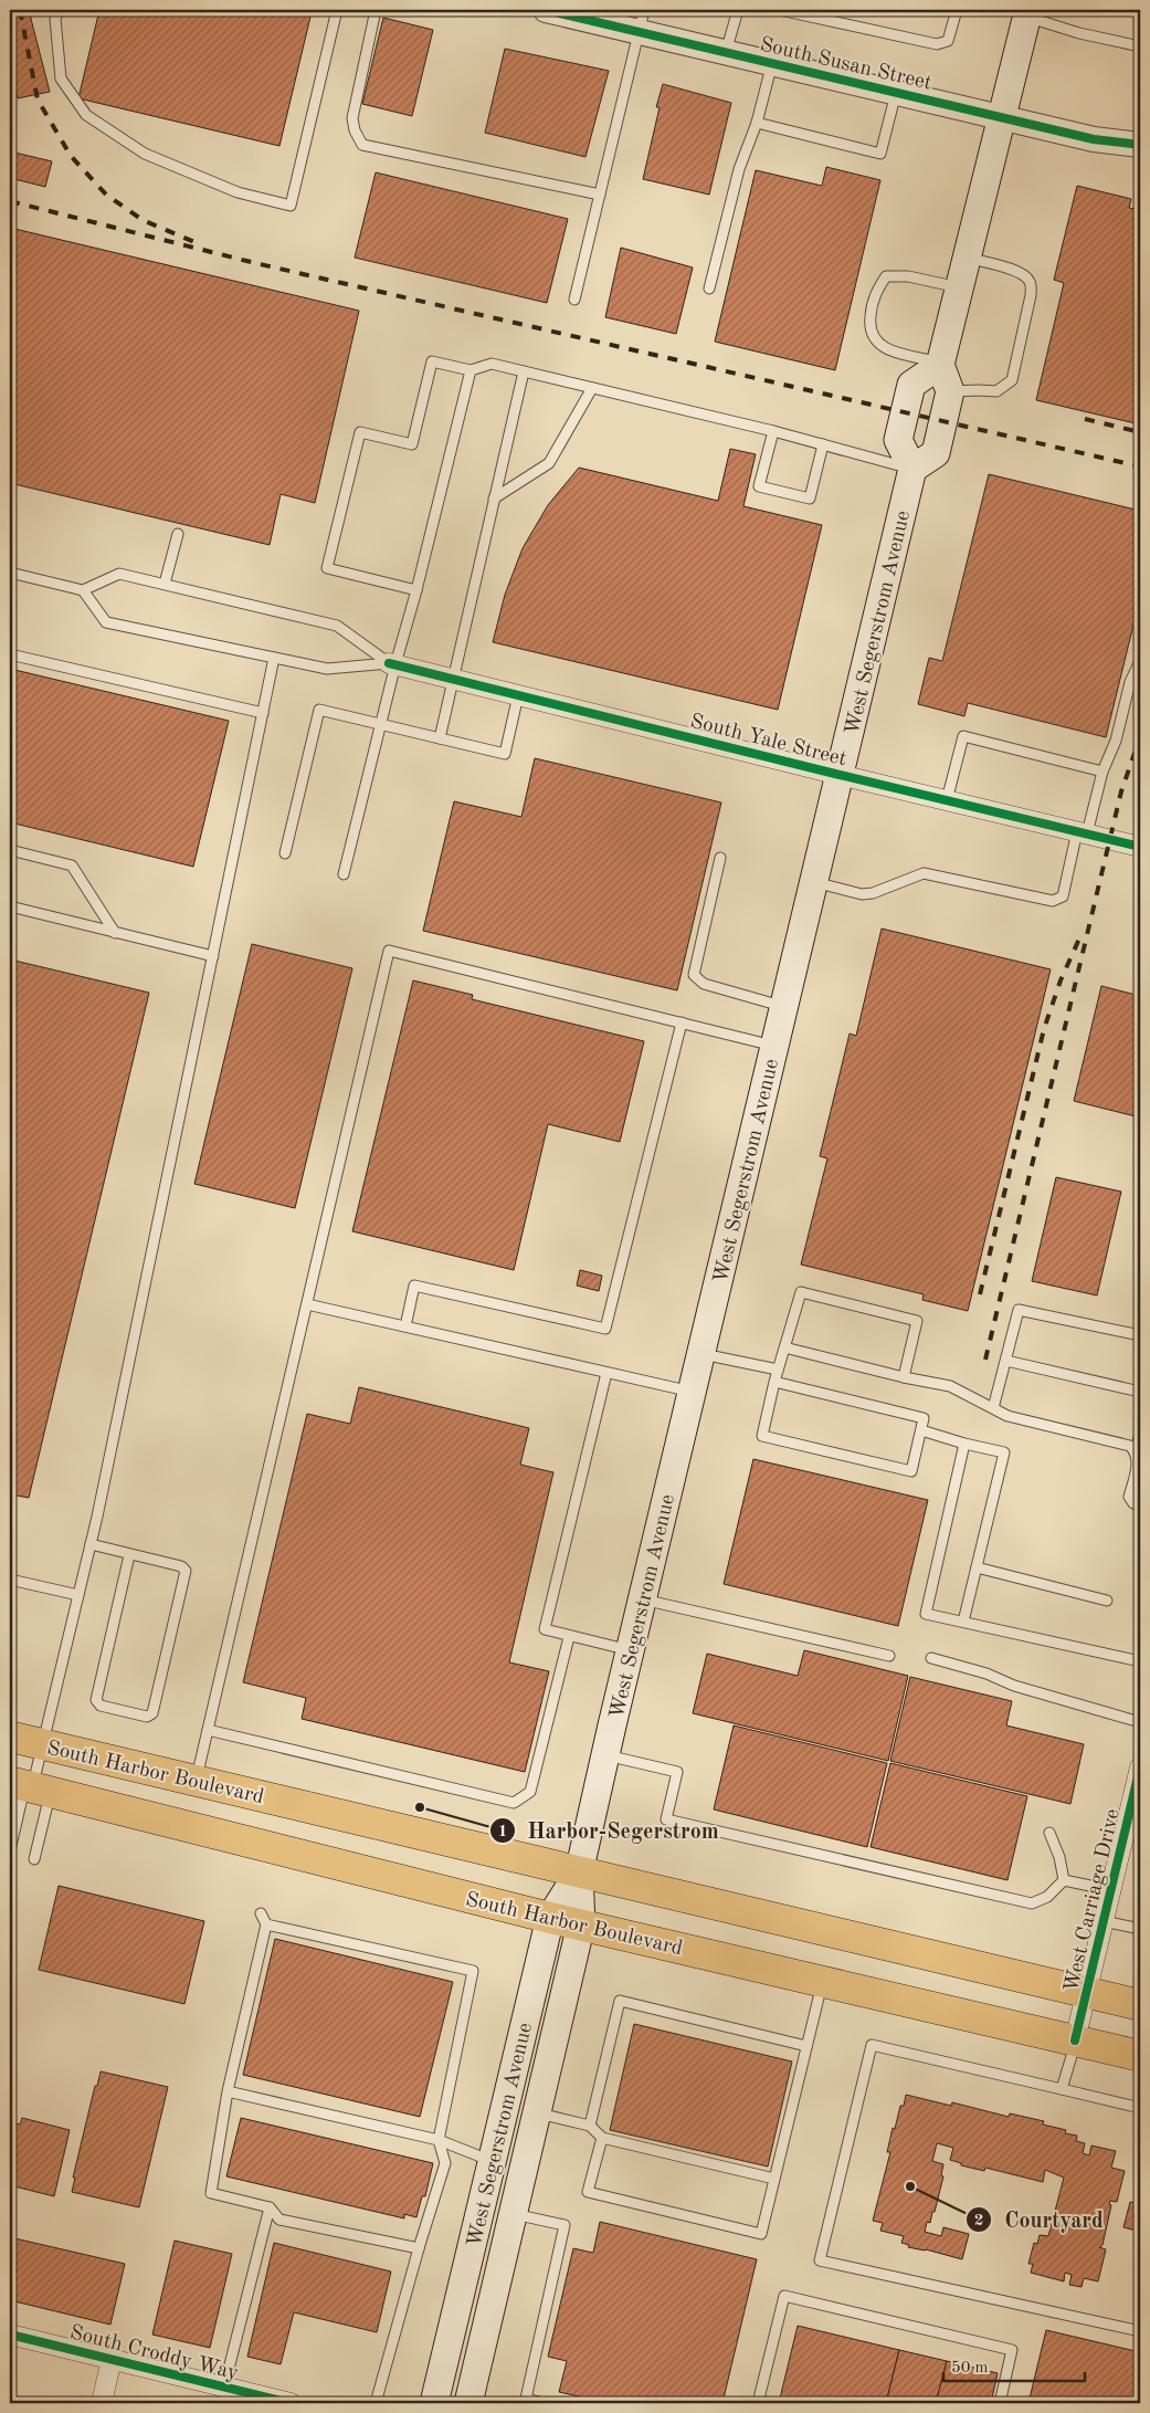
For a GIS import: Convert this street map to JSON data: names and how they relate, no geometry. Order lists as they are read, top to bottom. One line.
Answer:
{"streets":{"main road":["West Segerstrom Avenue","South Harbor Boulevard"],"street":["South Susan Street","South Yale Street","West Carriage Drive","South Croddy Way"]},"crossings":[["West Segerstrom Avenue","South Yale Street"],["West Segerstrom Avenue","South Harbor Boulevard"],["South Harbor Boulevard","West Carriage Drive"]],"places":["Harbor-Segerstrom","Courtyard"],"scale_bar":"50 m"}
